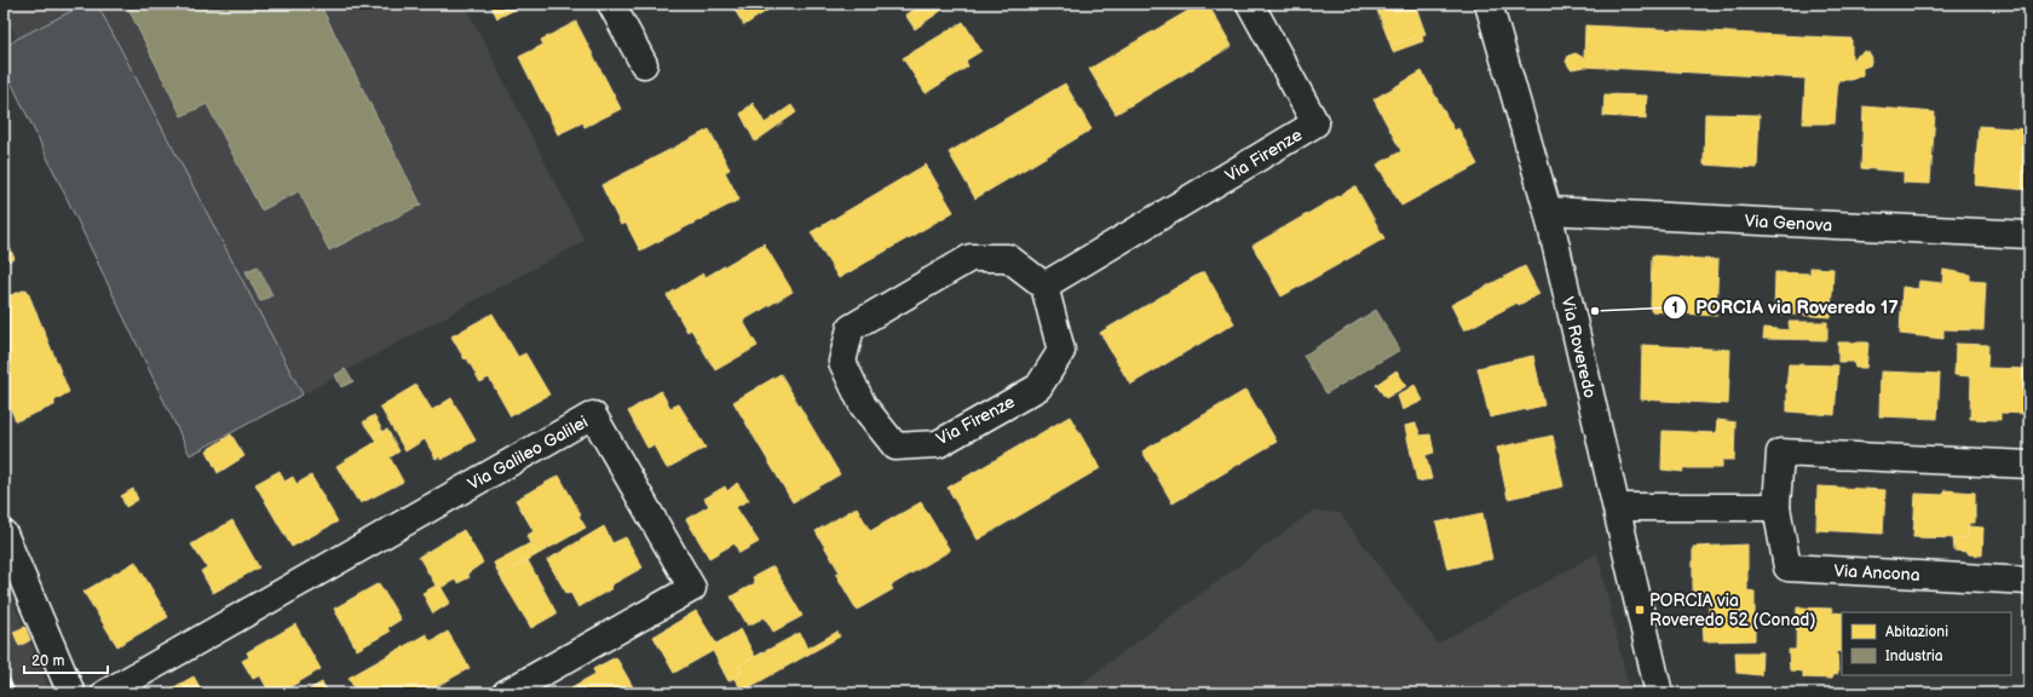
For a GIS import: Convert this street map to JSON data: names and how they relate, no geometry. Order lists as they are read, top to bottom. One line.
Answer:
{"streets":{"street":["Via Firenze","Via Genova","Via Roveredo","Via Galileo Galilei","Via Ancona"]},"crossings":[["Via Genova","Via Roveredo"]],"places":{"other":["PORCIA via Roveredo 17"],"transit":["PORCIA via Roveredo 52 (Conad)"]},"legend":["Abitazioni","Industria"],"scale_bar":"20 m"}
